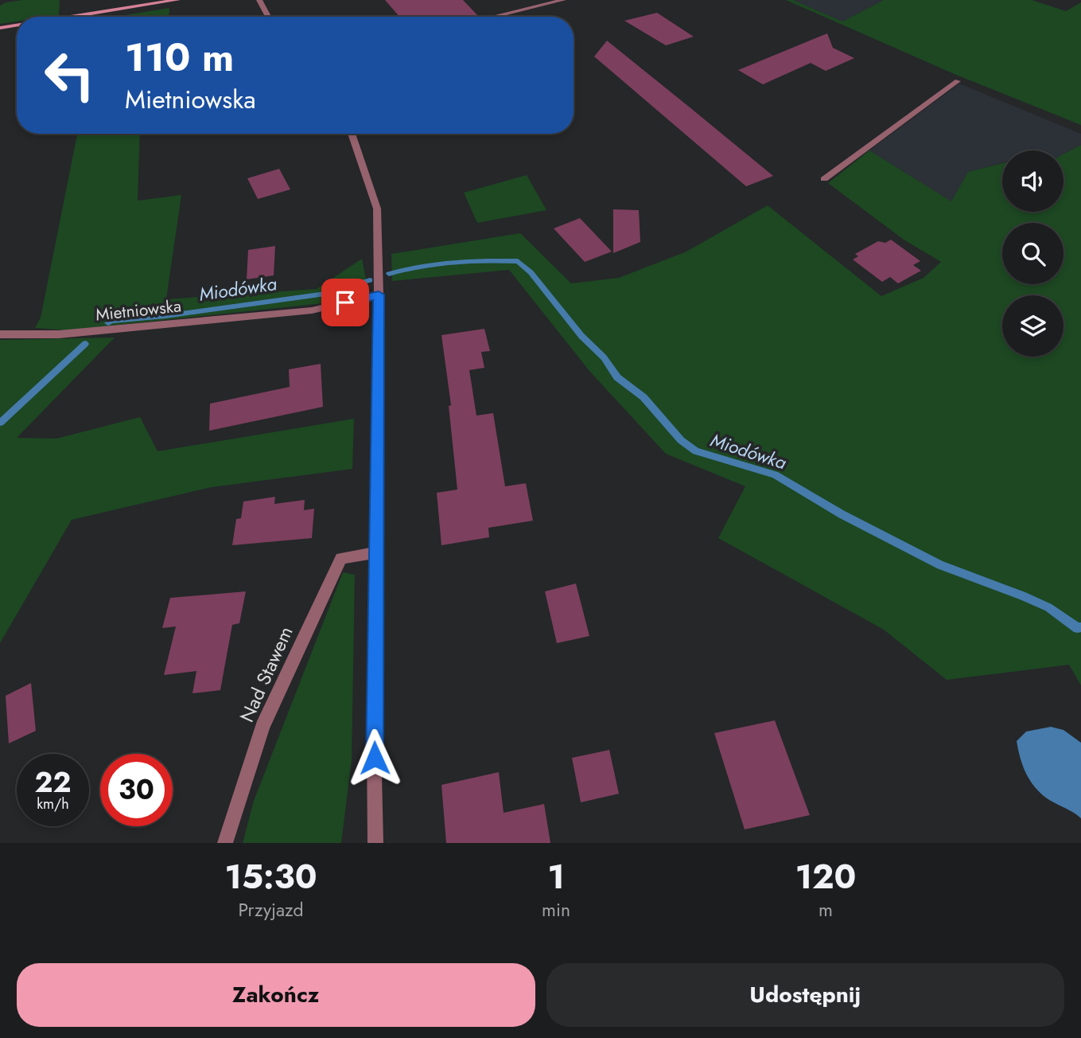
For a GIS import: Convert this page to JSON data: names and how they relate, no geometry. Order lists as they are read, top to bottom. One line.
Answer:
{"streets":{"street":["Mietniowska","Nad Stawem"]},"water":["Miodówka"],"page":{"turn":["110 m","Mietniowska"],"speed":"22 km/h","limit":"30","eta":["15:30","Przyjazd","1","min","120","m"],"buttons":["Zakończ","Udostępnij"]}}
